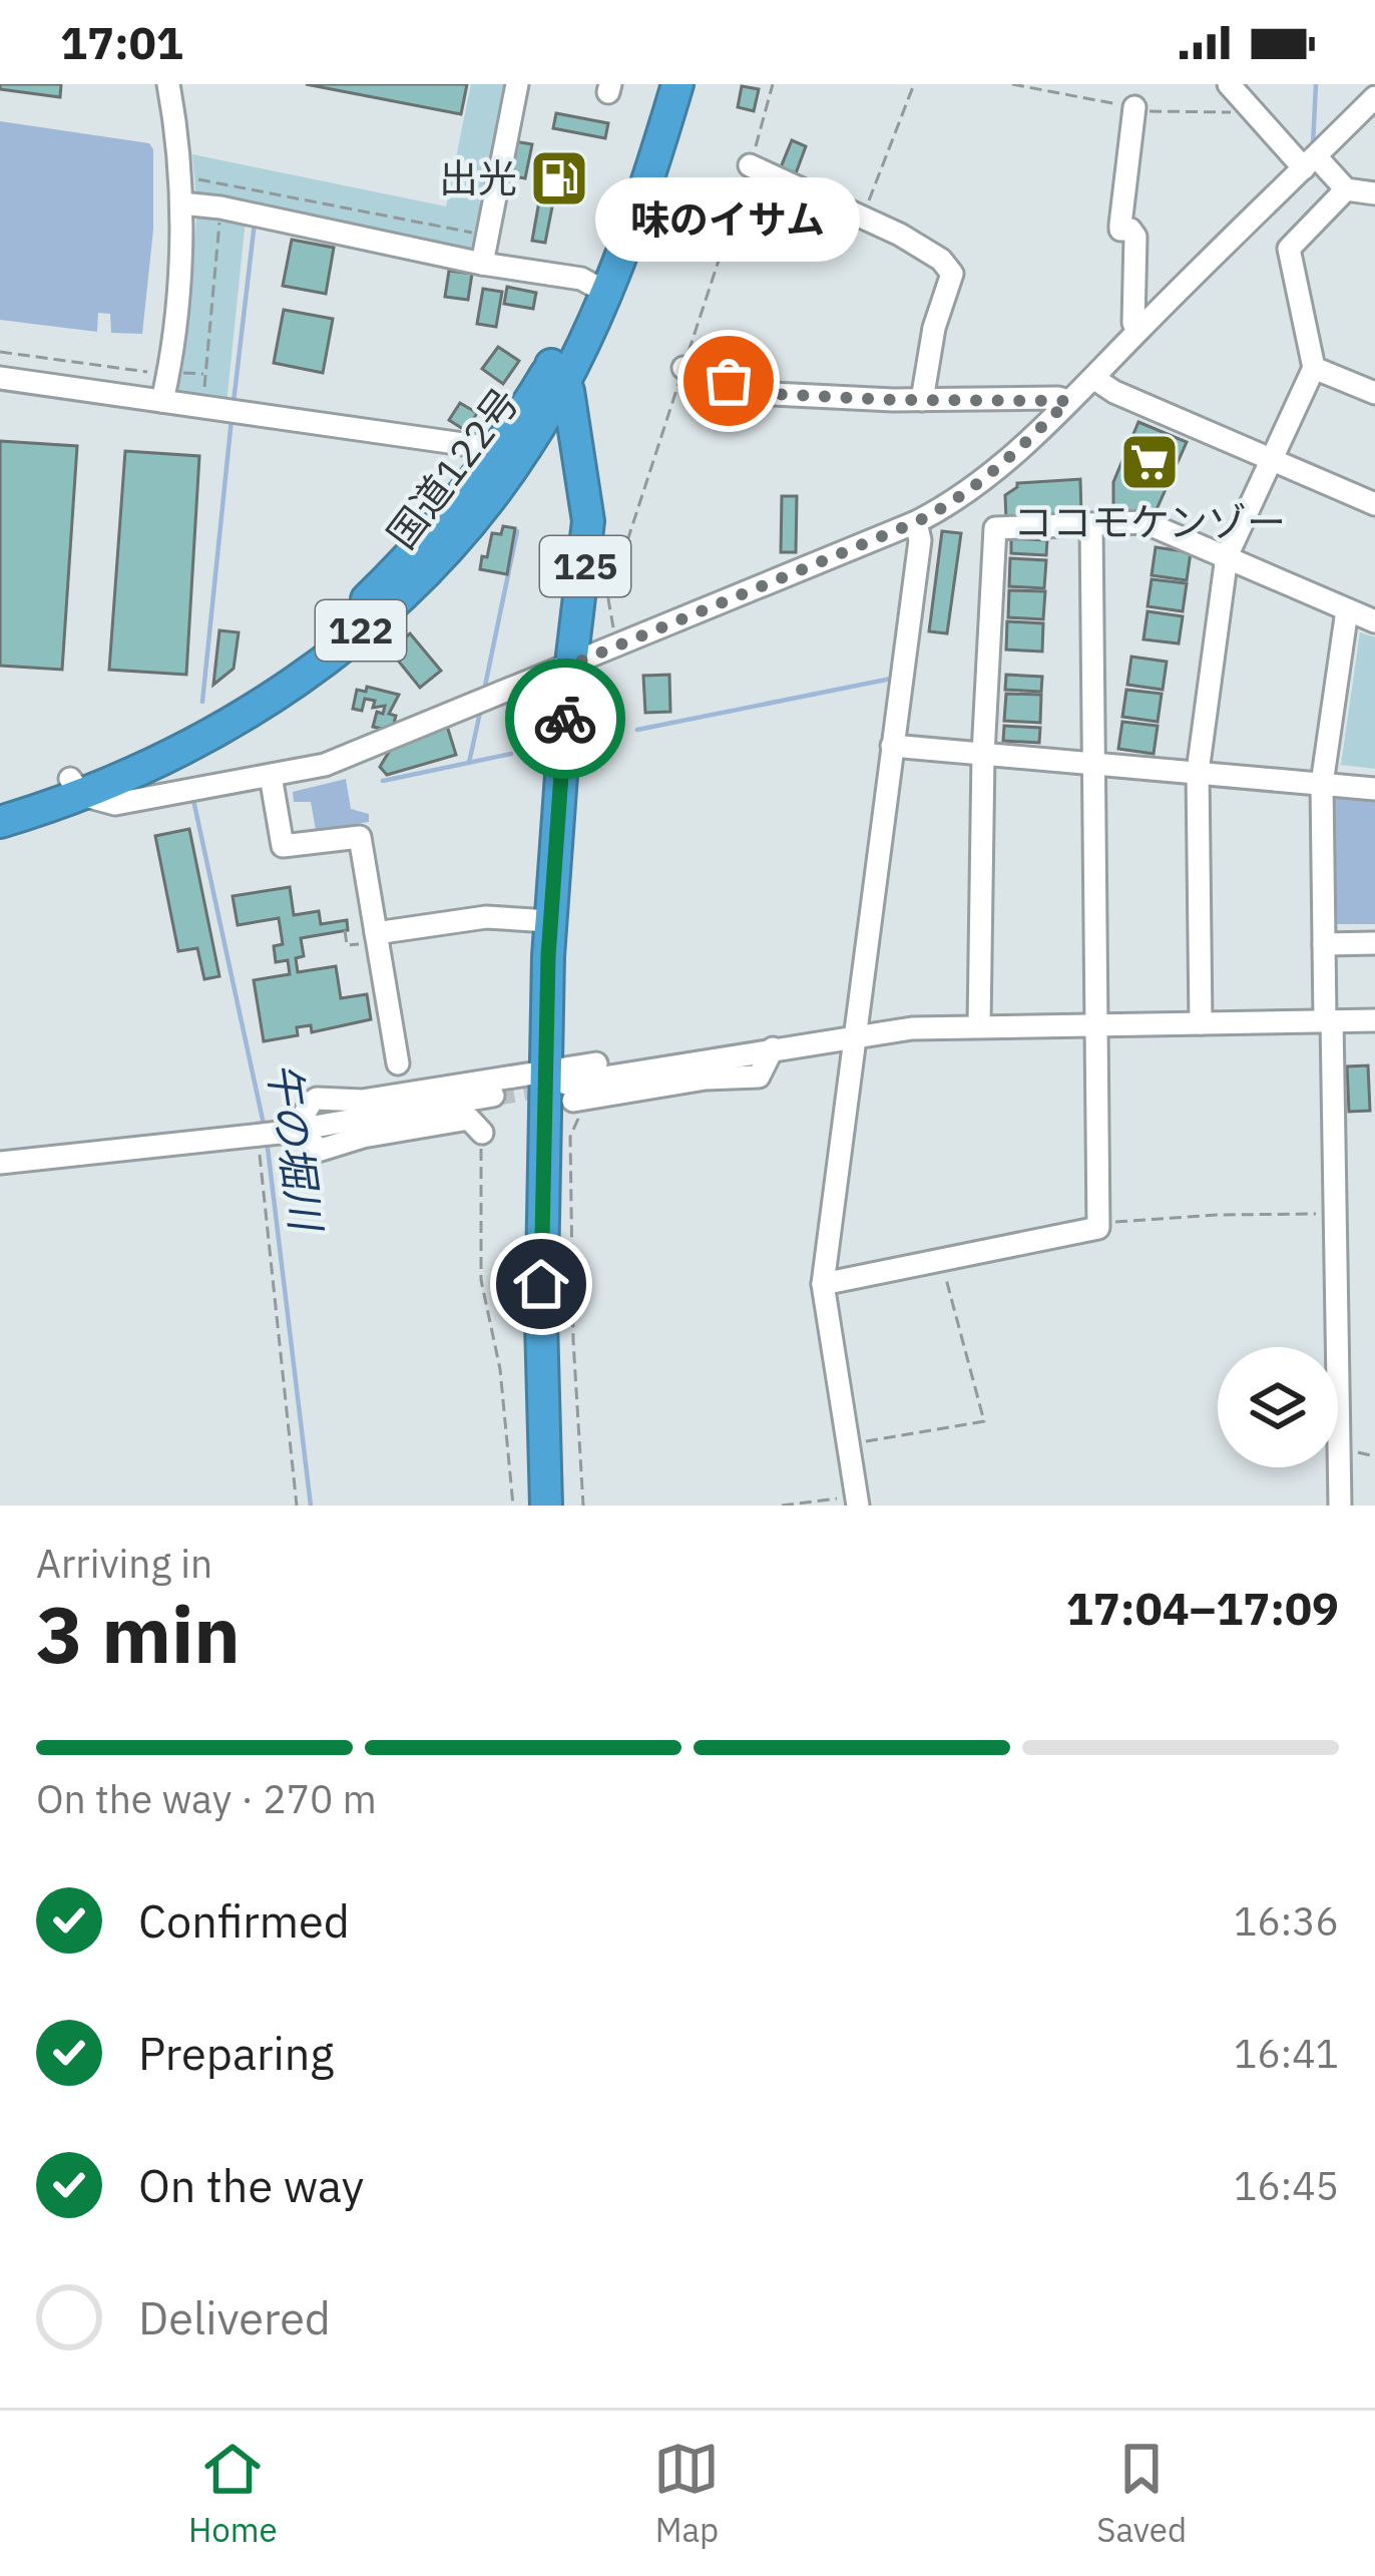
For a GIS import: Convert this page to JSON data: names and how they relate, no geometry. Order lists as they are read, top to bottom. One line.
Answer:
{"streets":{"highway":["国道122号","125","122"]},"crossings":[["国道122号","125"]],"water":["午の堀川"],"places":{"fuel station":["出光"],"other":["味のイサム"],"supermarket":["ココモケンゾー"]},"page":{"status":"17:01","bubble":"味のイサム","heading":["3 min","Arriving in","17:04–17:09"],"bar":"On the way · 270 m","list":[["Confirmed","16:36"],["Preparing","16:41"],["On the way","16:45"],"Delivered"],"tabs":["Home","Map","Saved"]}}
